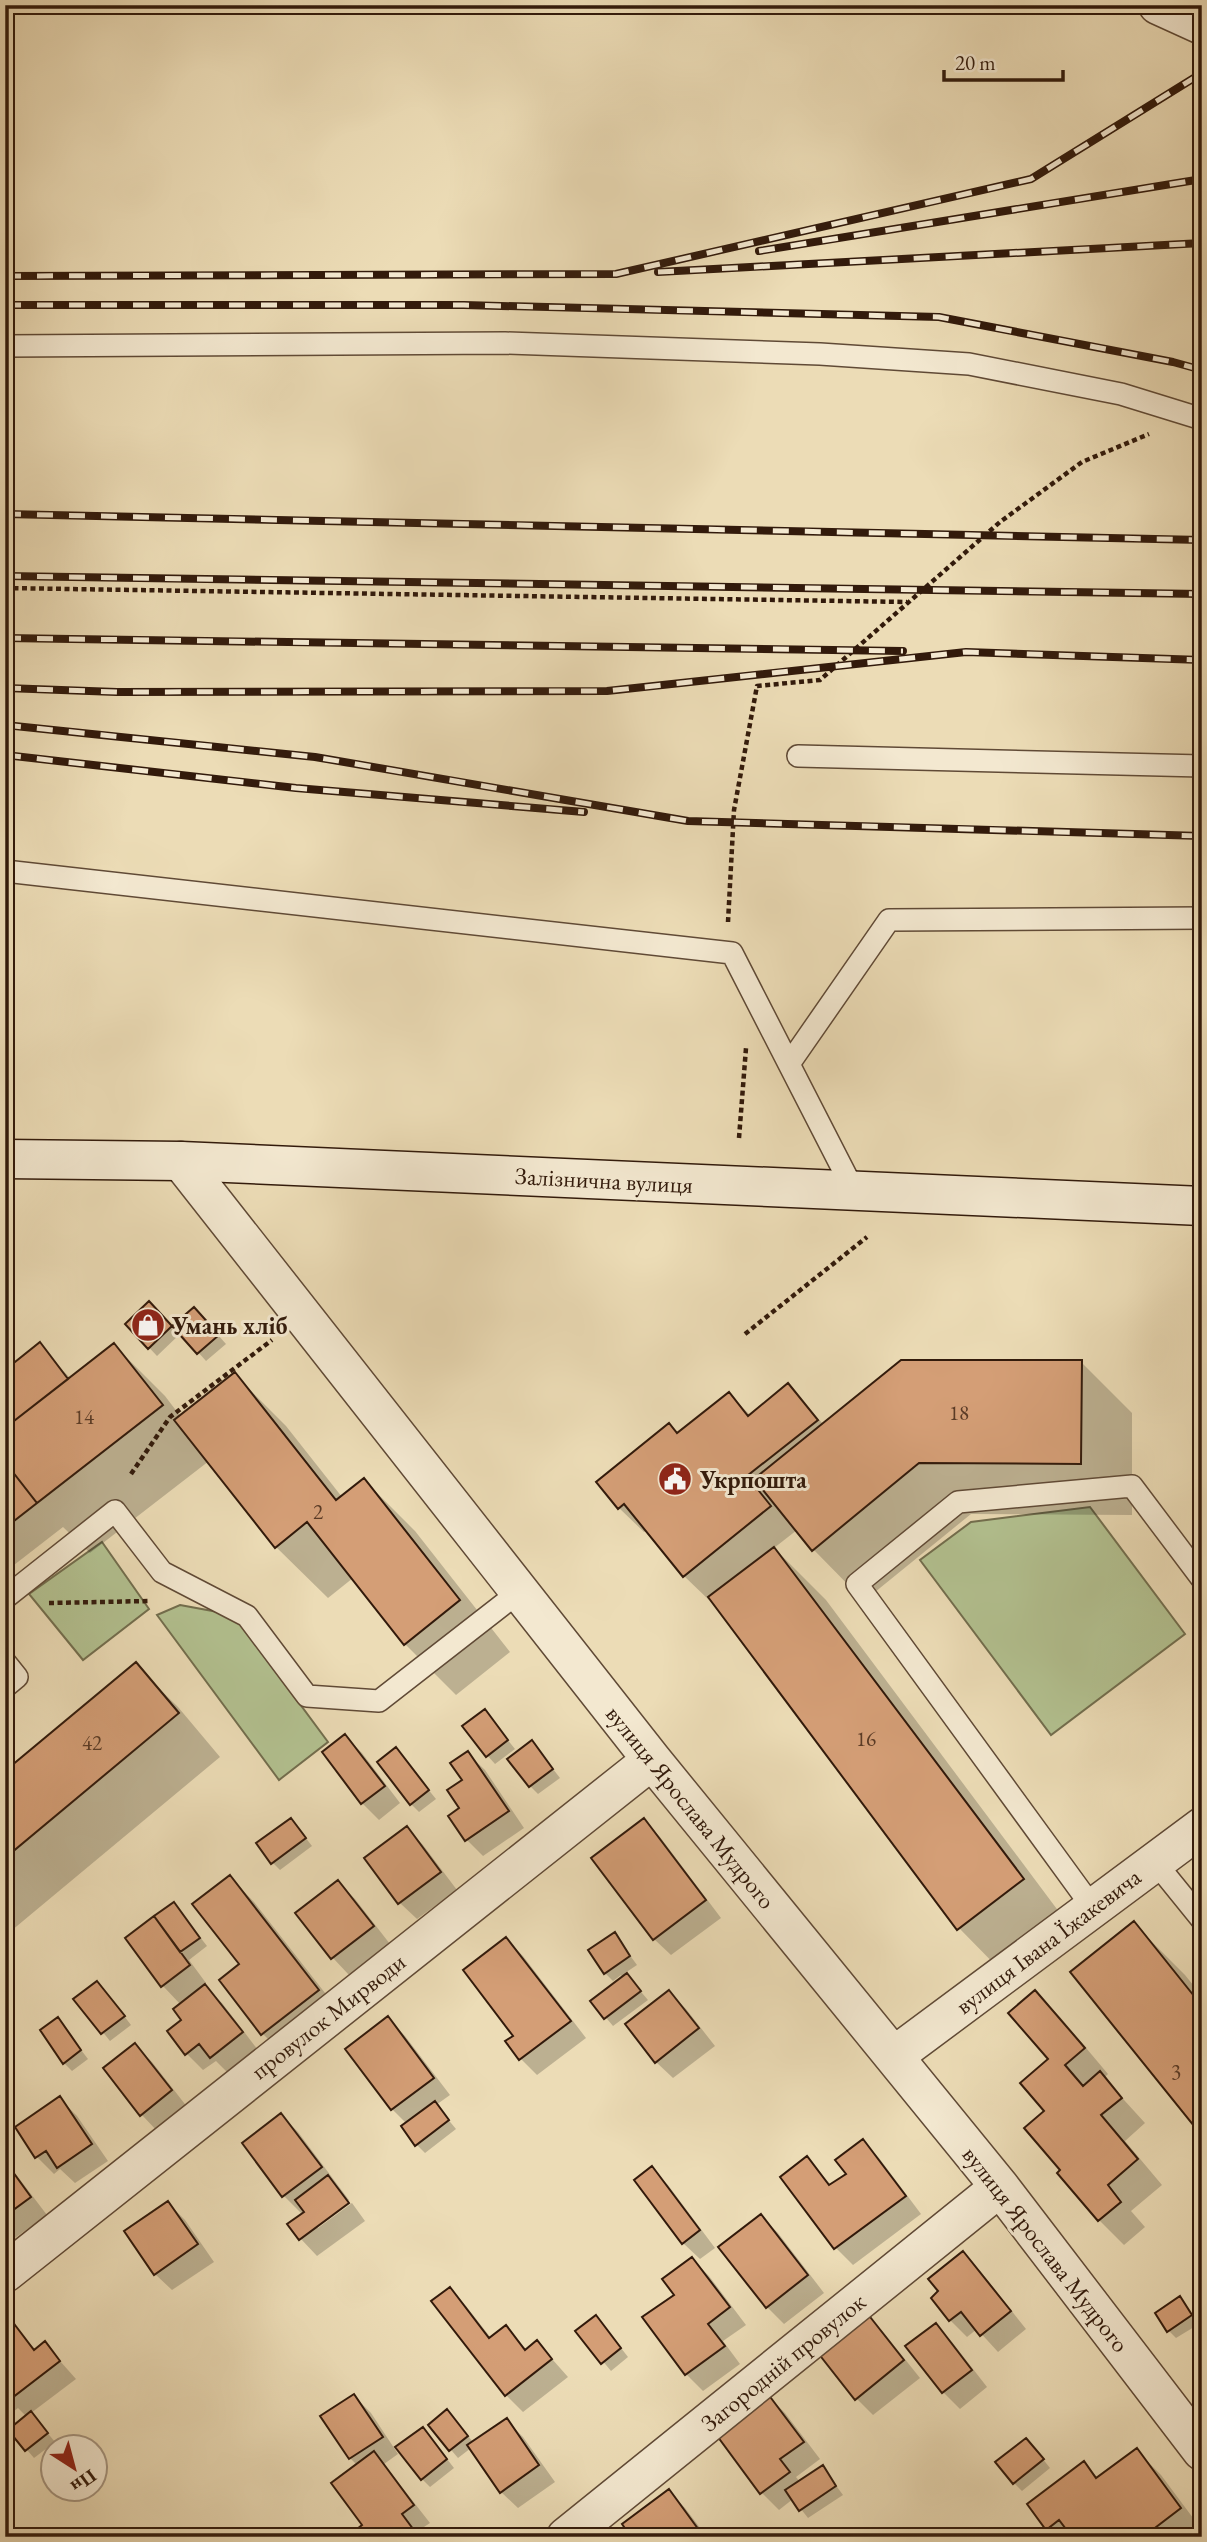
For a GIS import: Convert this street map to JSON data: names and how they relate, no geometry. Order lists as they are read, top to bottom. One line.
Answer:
{"streets":{"street":["Залізнична вулиця","вулиця Ярослава Мудрого","вулиця Івана Їжакевича","провулок Мирводи","Загородній провулок"]},"crossings":[["Залізнична вулиця","вулиця Ярослава Мудрого"],["вулиця Ярослава Мудрого","вулиця Івана Їжакевича"],["вулиця Ярослава Мудрого","провулок Мирводи"],["вулиця Ярослава Мудрого","Загородній провулок"]],"places":{"shop":["Умань хліб"],"public building":["Укрпошта"]},"house_numbers":["18","14","2","16","42","3"],"scale_bar":"20 m","north":"bottom right"}
